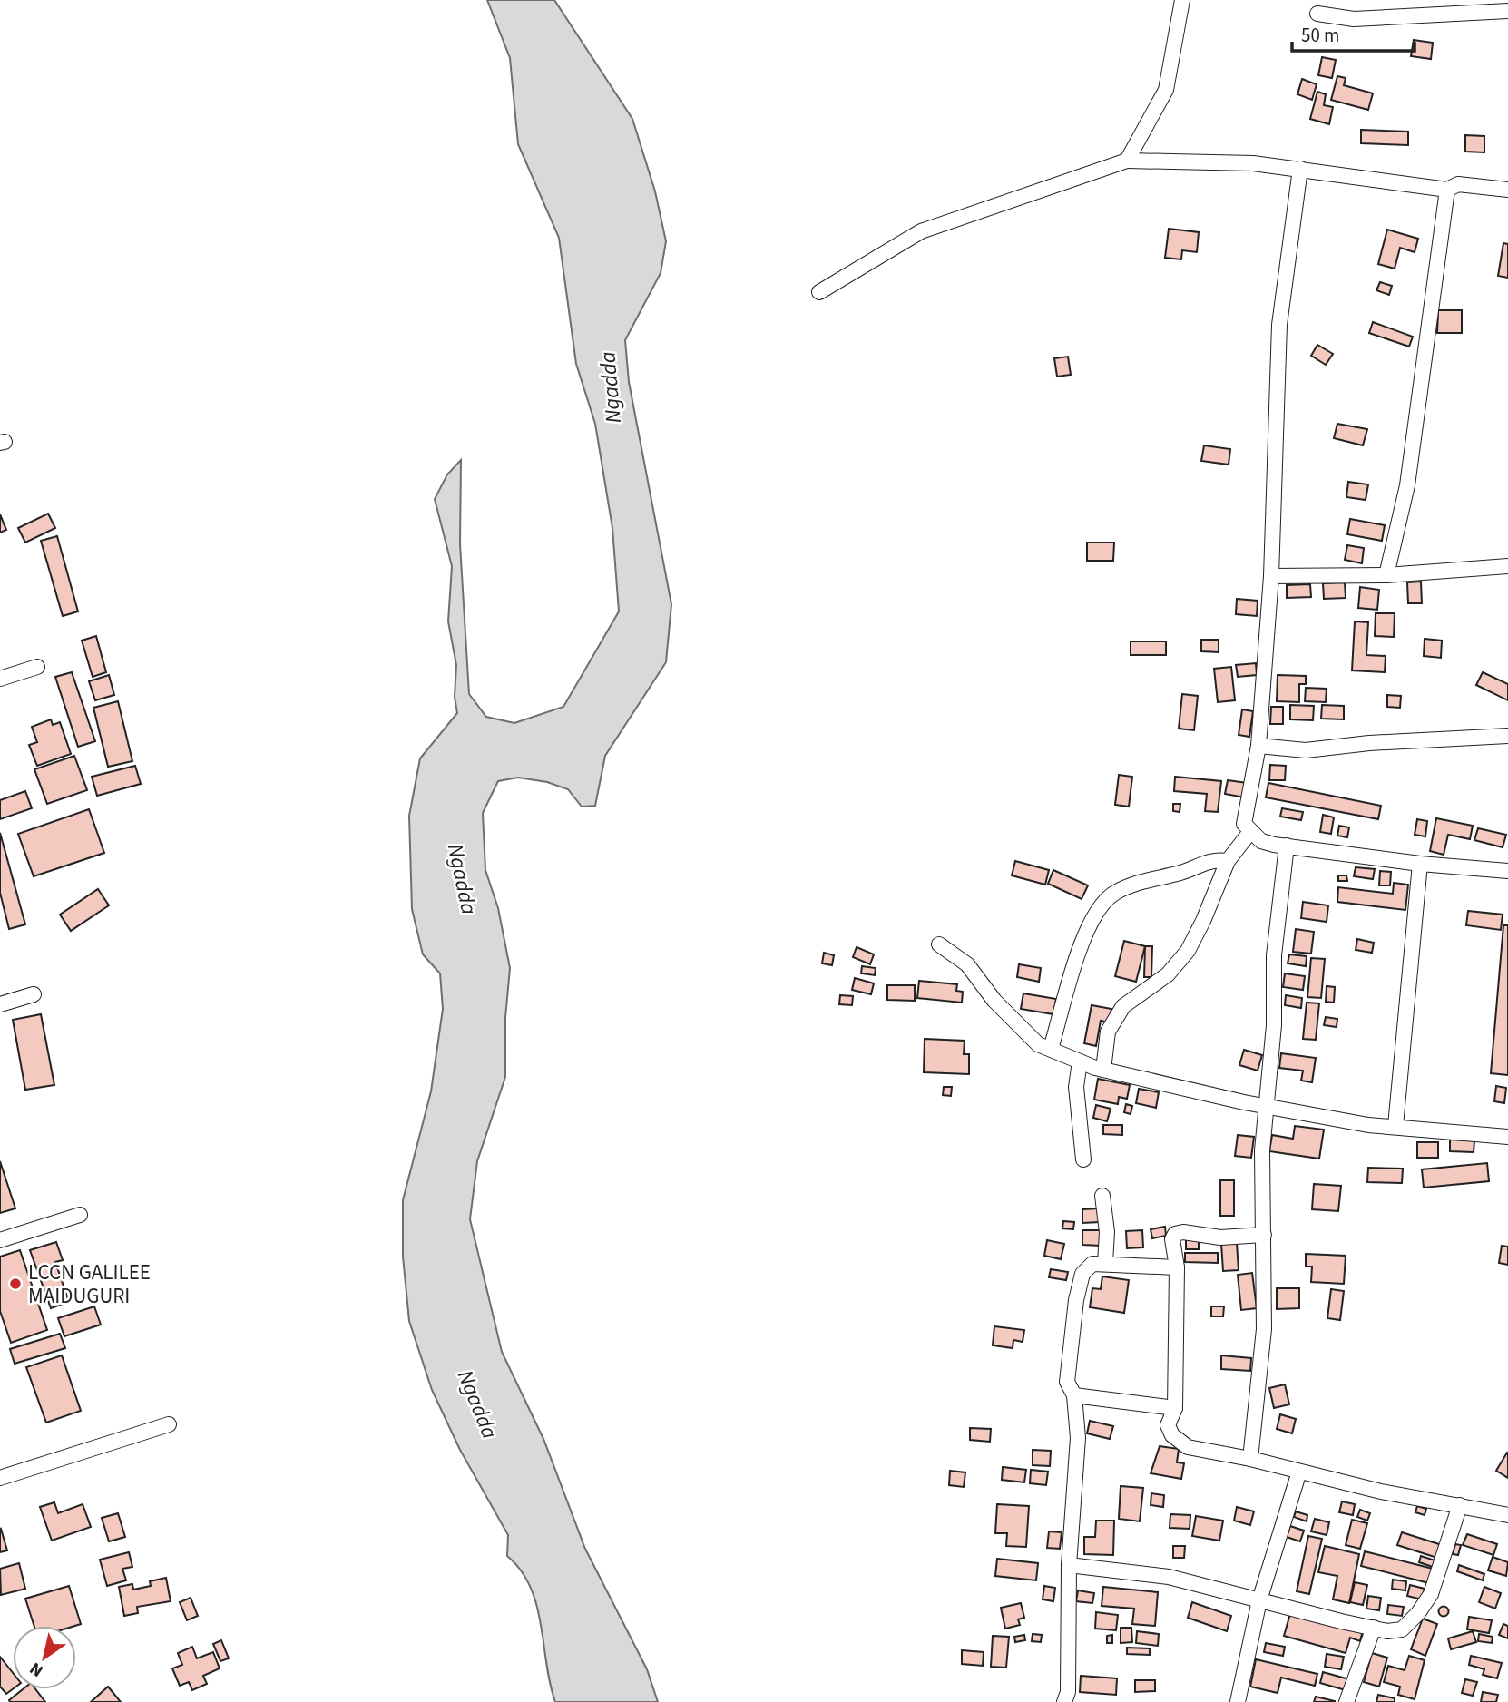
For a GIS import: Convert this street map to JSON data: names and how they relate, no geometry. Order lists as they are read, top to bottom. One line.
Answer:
{"water":["Ngadda"],"places":["LCCN GALILEE MAIDUGURI"],"scale_bar":"50 m","north":"bottom left"}
